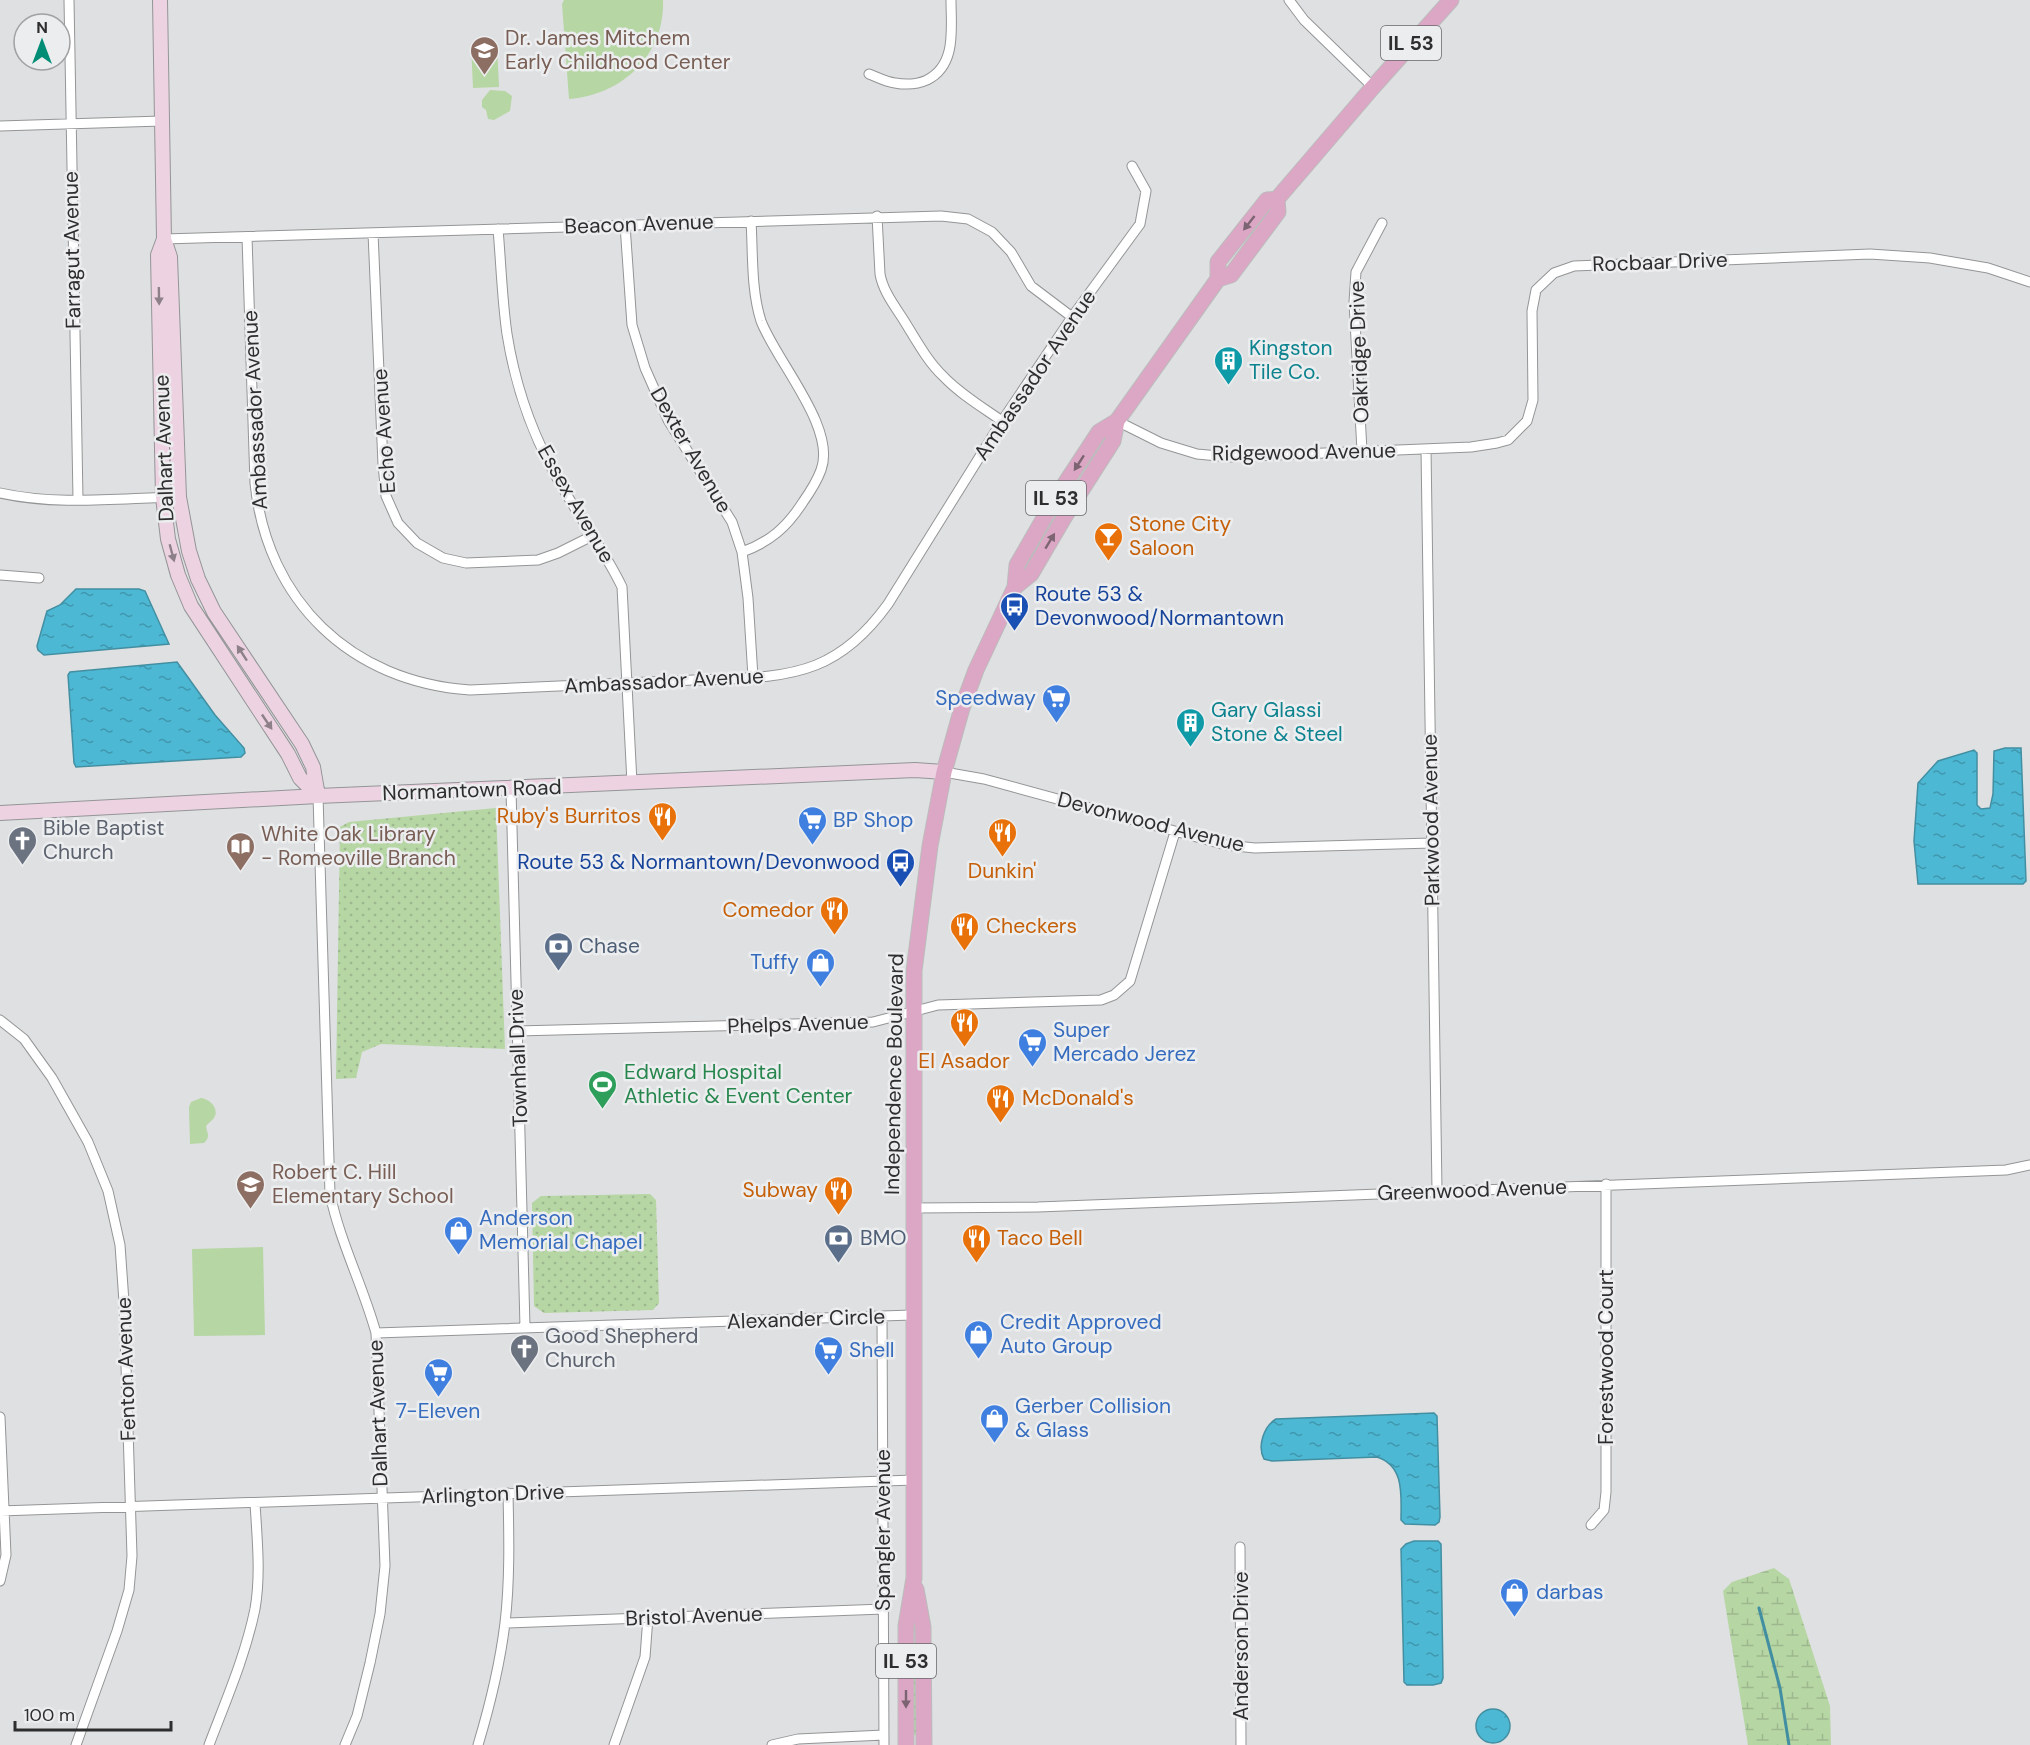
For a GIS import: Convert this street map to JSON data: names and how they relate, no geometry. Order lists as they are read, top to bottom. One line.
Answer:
{"streets":{"main road":["IL 53","Dalhart Avenue","Normantown Road","Independence Boulevard"],"street":["Beacon Avenue","Farragut Avenue","Rocbaar Drive","Oakridge Drive","Ambassador Avenue","Echo Avenue","Dexter Avenue","Ridgewood Avenue","Essex Avenue","Parkwood Avenue","Devonwood Avenue","Phelps Avenue","Townhall Drive","Greenwood Avenue","Alexander Circle","Forestwood Court","Fenton Avenue","Arlington Drive","Spangler Avenue","Bristol Avenue","Anderson Drive"]},"crossings":[["Beacon Avenue","Ambassador Avenue"],["Beacon Avenue","Echo Avenue"],["Beacon Avenue","Dalhart Avenue"],["Beacon Avenue","Dexter Avenue"],["Beacon Avenue","Essex Avenue"],["Rocbaar Drive","Ridgewood Avenue"],["Rocbaar Drive","Parkwood Avenue"],["Oakridge Drive","Ridgewood Avenue"],["Ambassador Avenue","Dexter Avenue"],["Ambassador Avenue","Essex Avenue"],["Echo Avenue","Essex Avenue"],["Dalhart Avenue","Normantown Road"],["Dalhart Avenue","Alexander Circle"],["Dalhart Avenue","Arlington Drive"],["Ridgewood Avenue","Parkwood Avenue"],["Ridgewood Avenue","Independence Boulevard"],["Essex Avenue","Normantown Road"],["Normantown Road","Devonwood Avenue"],["Normantown Road","Townhall Drive"],["Normantown Road","Independence Boulevard"],["Parkwood Avenue","Devonwood Avenue"],["Parkwood Avenue","Greenwood Avenue"],["Devonwood Avenue","Phelps Avenue"],["Devonwood Avenue","Independence Boulevard"],["Phelps Avenue","Townhall Drive"],["Phelps Avenue","Independence Boulevard"],["Townhall Drive","Alexander Circle"],["Independence Boulevard","Greenwood Avenue"],["Independence Boulevard","Alexander Circle"],["Independence Boulevard","Arlington Drive"],["Greenwood Avenue","Forestwood Court"],["Alexander Circle","Spangler Avenue"],["Fenton Avenue","Arlington Drive"],["Arlington Drive","Spangler Avenue"],["Spangler Avenue","Bristol Avenue"]],"places":{"school or university":["Dr. James Mitchem Early Childhood Center","Robert C. Hill Elementary School"],"building":["Kingston Tile Co.","Gary Glassi Stone & Steel"],"bar":["Stone City Saloon"],"bus stop":["Route 53 & Devonwood/Normantown","Route 53 & Normantown/Devonwood"],"supermarket":["Speedway","BP Shop","Super Mercado Jerez","Shell","7-Eleven"],"restaurant":["Ruby's Burritos","Dunkin'","Comedor","Checkers","El Asador","McDonald's","Subway","Taco Bell"],"church":["Bible Baptist Church","Good Shepherd Church"],"library":["White Oak Library - Romeoville Branch"],"bank":["Chase","BMO"],"shop":["Tuffy","Anderson Memorial Chapel","Credit Approved Auto Group","Gerber Collision & Glass","darbas"],"sports":["Edward Hospital Athletic & Event Center"]},"scale_bar":"100 m","north":"top"}
